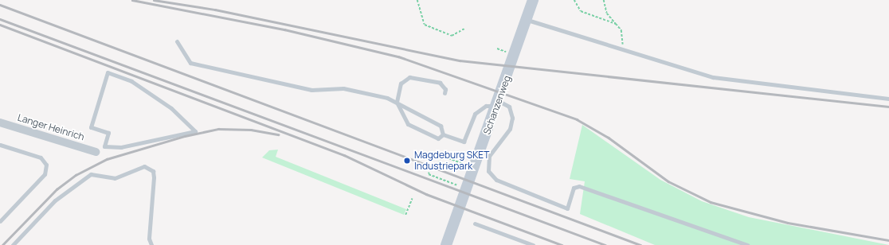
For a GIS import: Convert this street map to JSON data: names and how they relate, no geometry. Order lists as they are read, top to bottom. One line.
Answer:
{"streets":{"main road":["Schanzenweg"],"street":["Langer Heinrich"]},"places":["Magdeburg SKET Industriepark"]}
